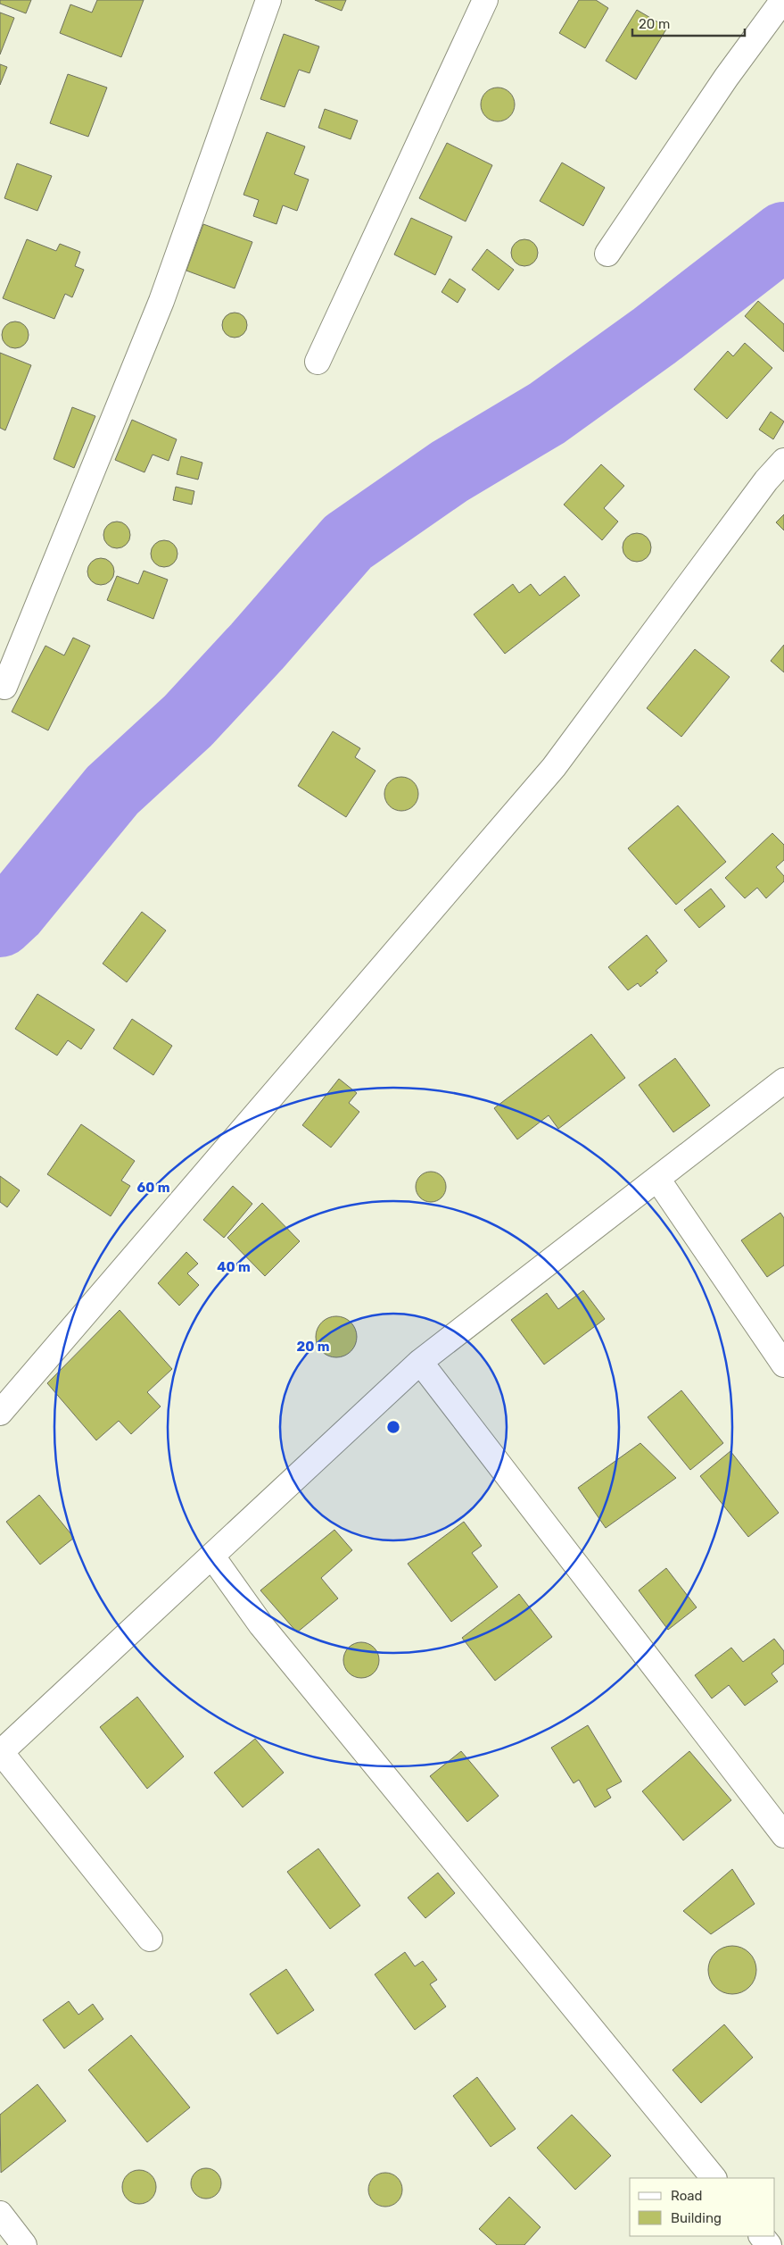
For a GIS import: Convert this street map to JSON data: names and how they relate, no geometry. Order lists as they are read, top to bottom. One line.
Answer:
{"legend":["Road","Building"],"scale_bar":"20 m","rings":["60 m","40 m","20 m"]}
